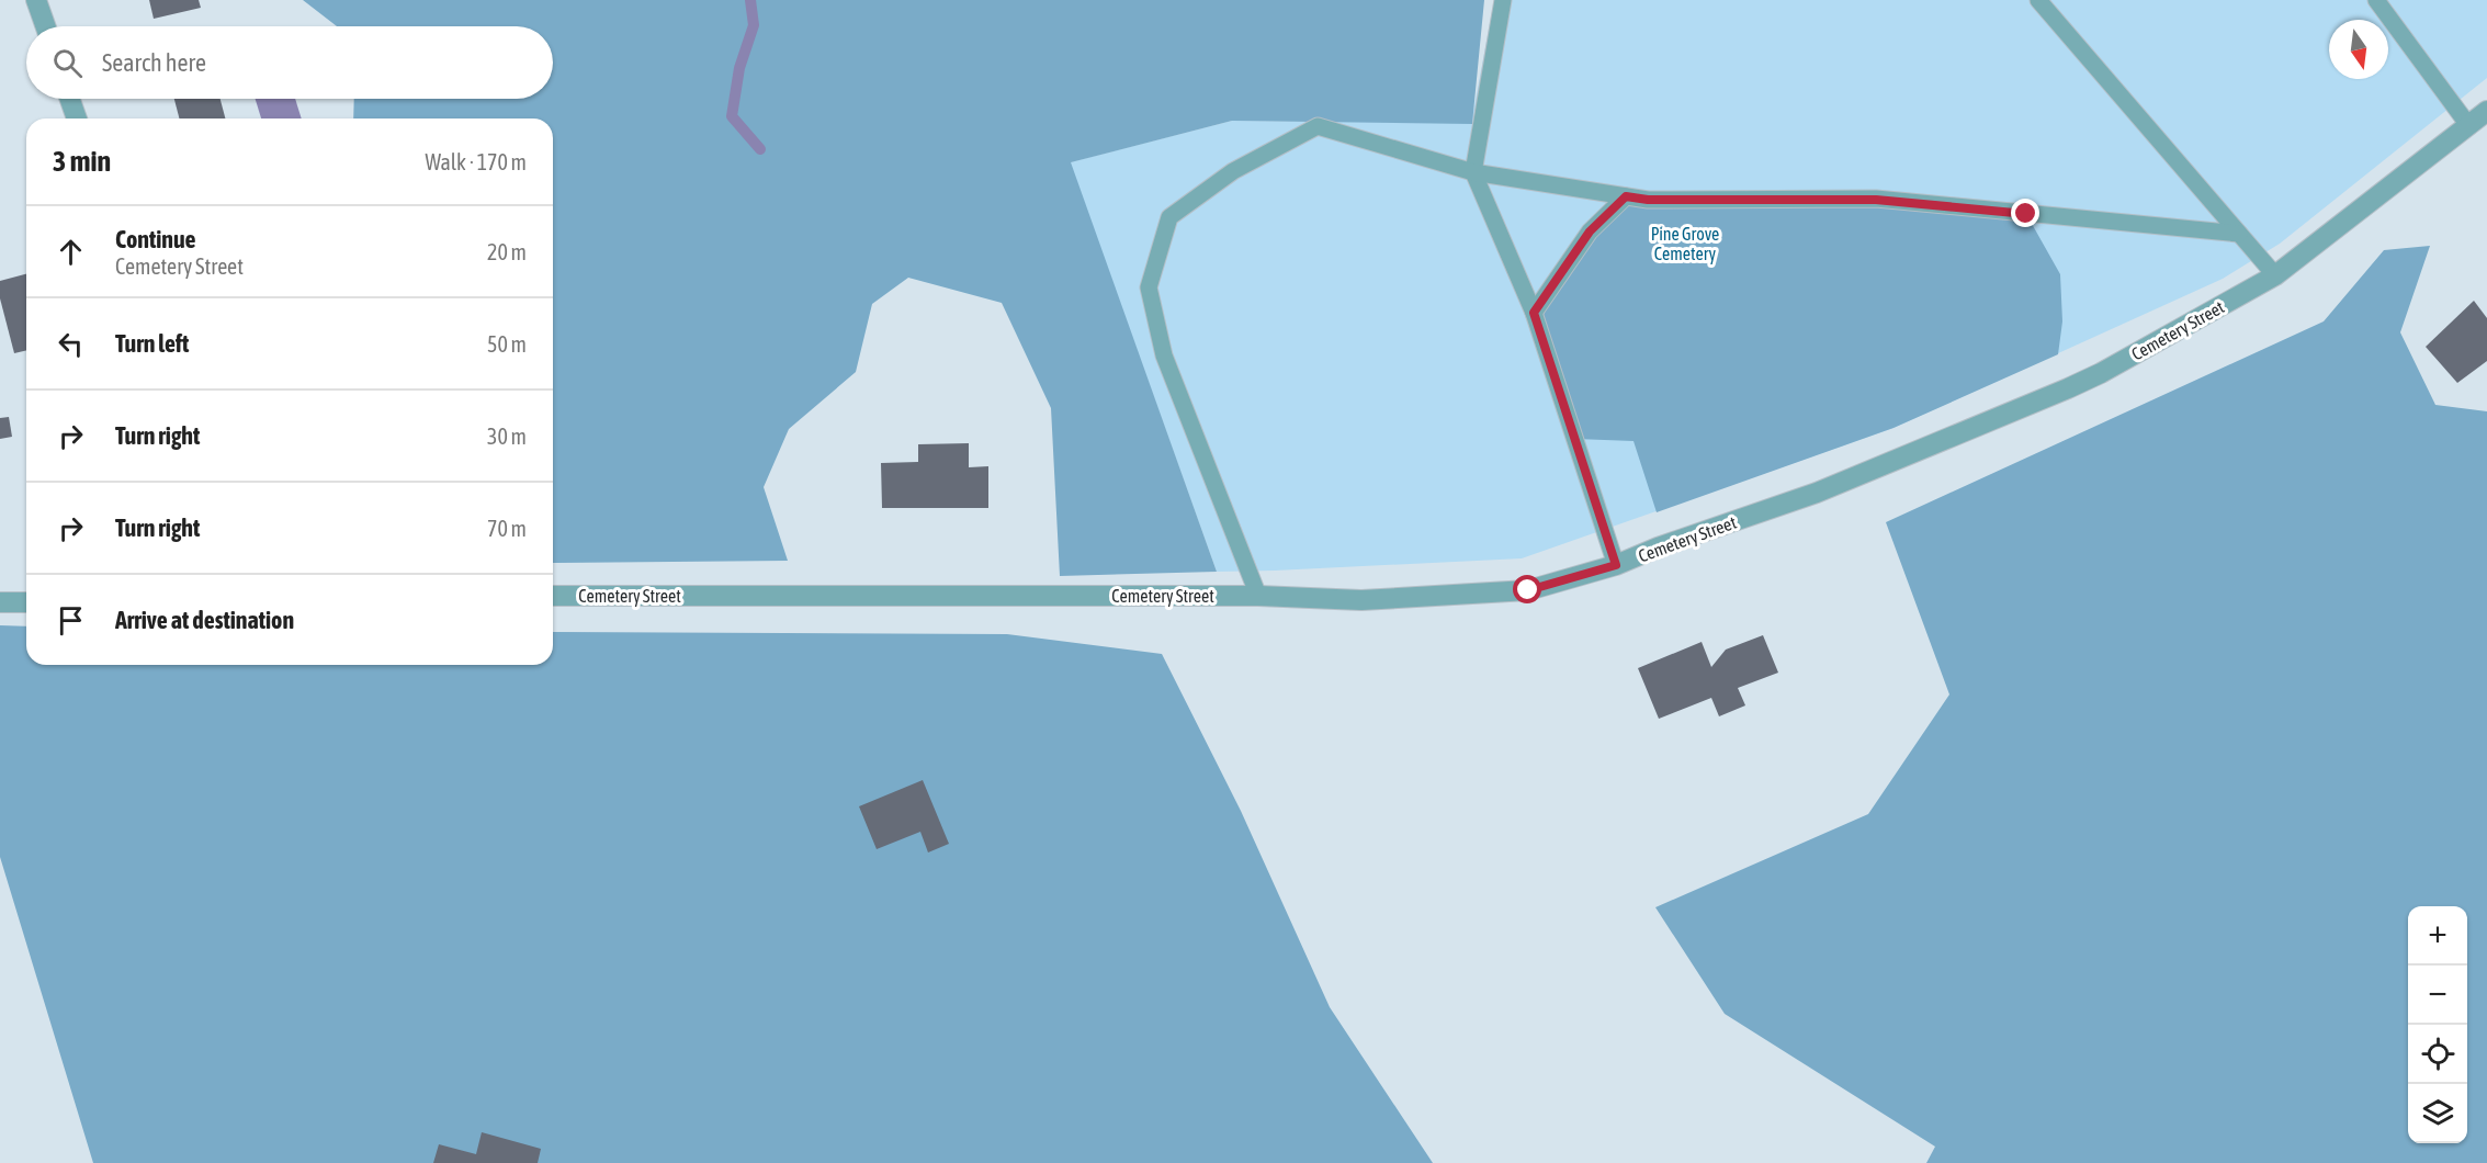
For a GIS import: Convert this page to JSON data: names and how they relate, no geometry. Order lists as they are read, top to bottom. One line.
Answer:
{"streets":{"street":["Cemetery Street"]},"parks":["Pine Grove Cemetery"],"north":"bottom","page":{"search":"Search here","heading":["3 min","Walk · 170 m"],"list":[["Continue","Cemetery Street","20 m"],["Turn left","50 m"],["Turn right","30 m"],["Turn right","70 m"],"Arrive at destination"],"map_buttons":["+","−"]}}
